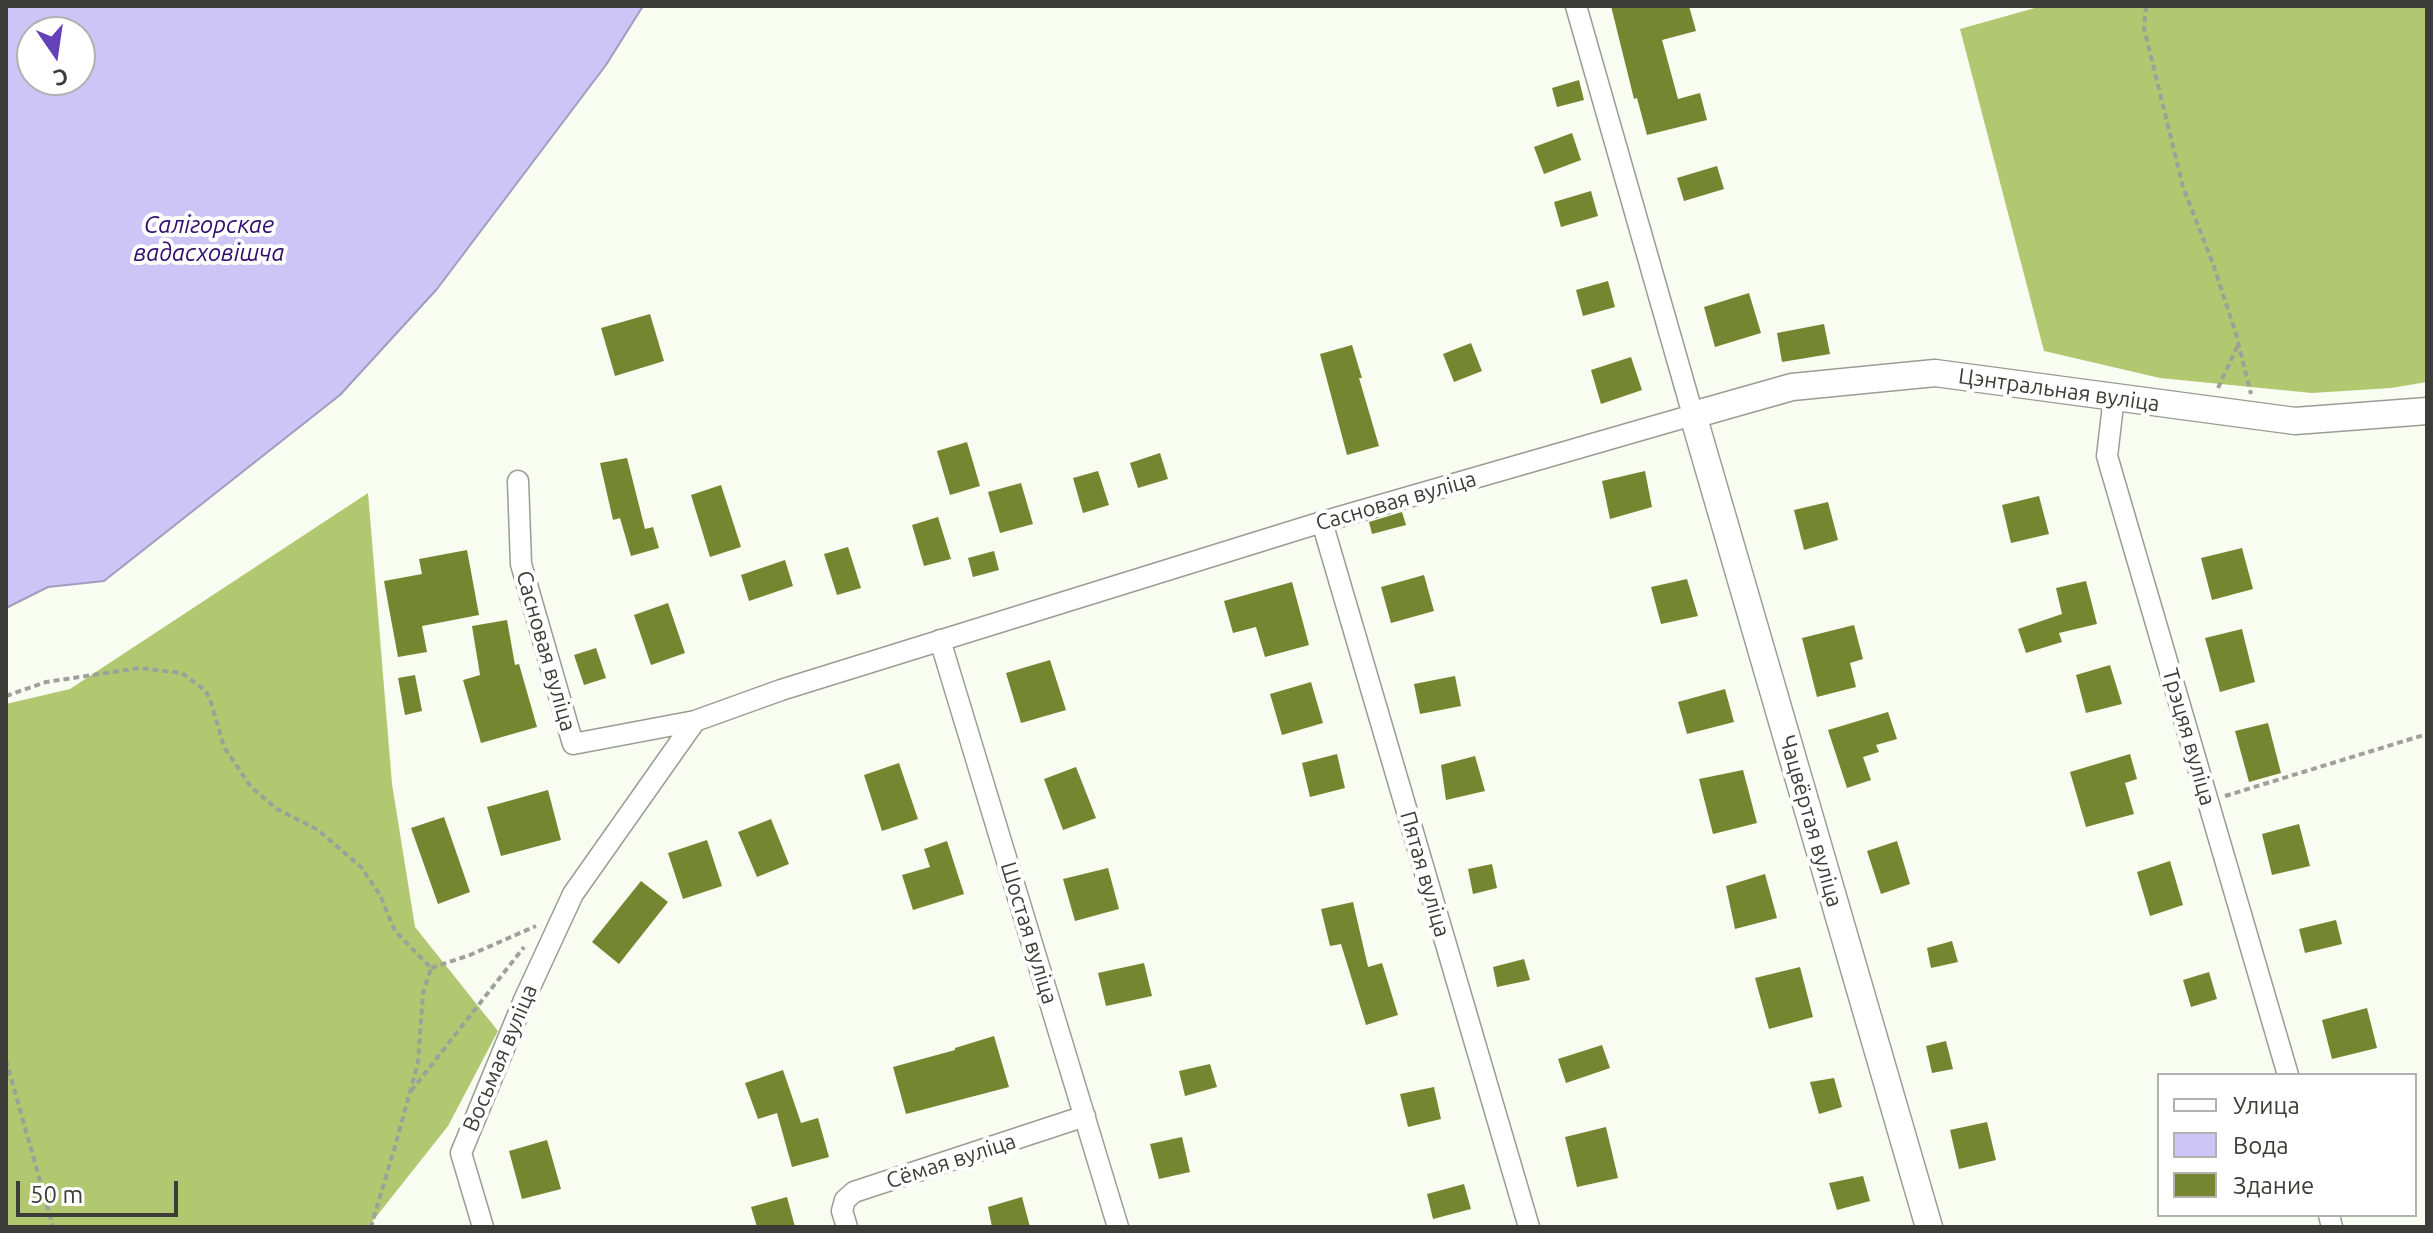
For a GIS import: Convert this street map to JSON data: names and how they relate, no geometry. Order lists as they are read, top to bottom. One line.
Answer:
{"streets":{"street":["Цэнтральная вуліца","Сасновая вуліца","Трэцяя вуліца","Чацвёртая вуліца","Пятая вуліца","Шостая вуліца","Восьмая вуліца","Сёмая вуліца"]},"crossings":[["Цэнтральная вуліца","Сасновая вуліца"],["Цэнтральная вуліца","Трэцяя вуліца"],["Цэнтральная вуліца","Чацвёртая вуліца"],["Сасновая вуліца","Чацвёртая вуліца"],["Сасновая вуліца","Пятая вуліца"],["Сасновая вуліца","Шостая вуліца"],["Сасновая вуліца","Восьмая вуліца"],["Шостая вуліца","Сёмая вуліца"]],"water":["Салігорскае вадасховішча"],"legend":["Улица","Вода","Здание"],"scale_bar":"50 m","north":"bottom"}
